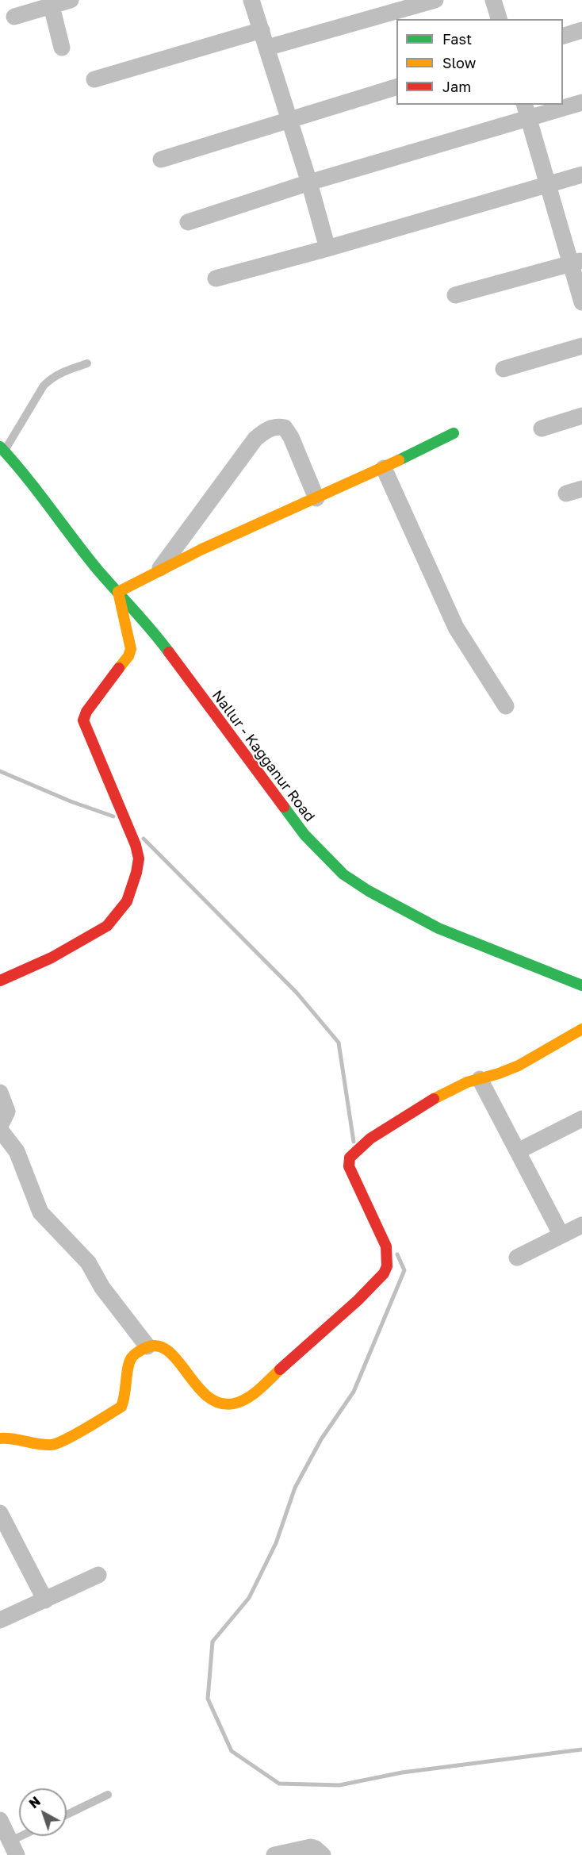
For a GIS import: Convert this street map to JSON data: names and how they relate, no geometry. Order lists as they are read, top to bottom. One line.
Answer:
{"streets":{"street":["Nallur - Kagganur Road"]},"legend":["Fast","Slow","Jam"],"north":"top left"}
